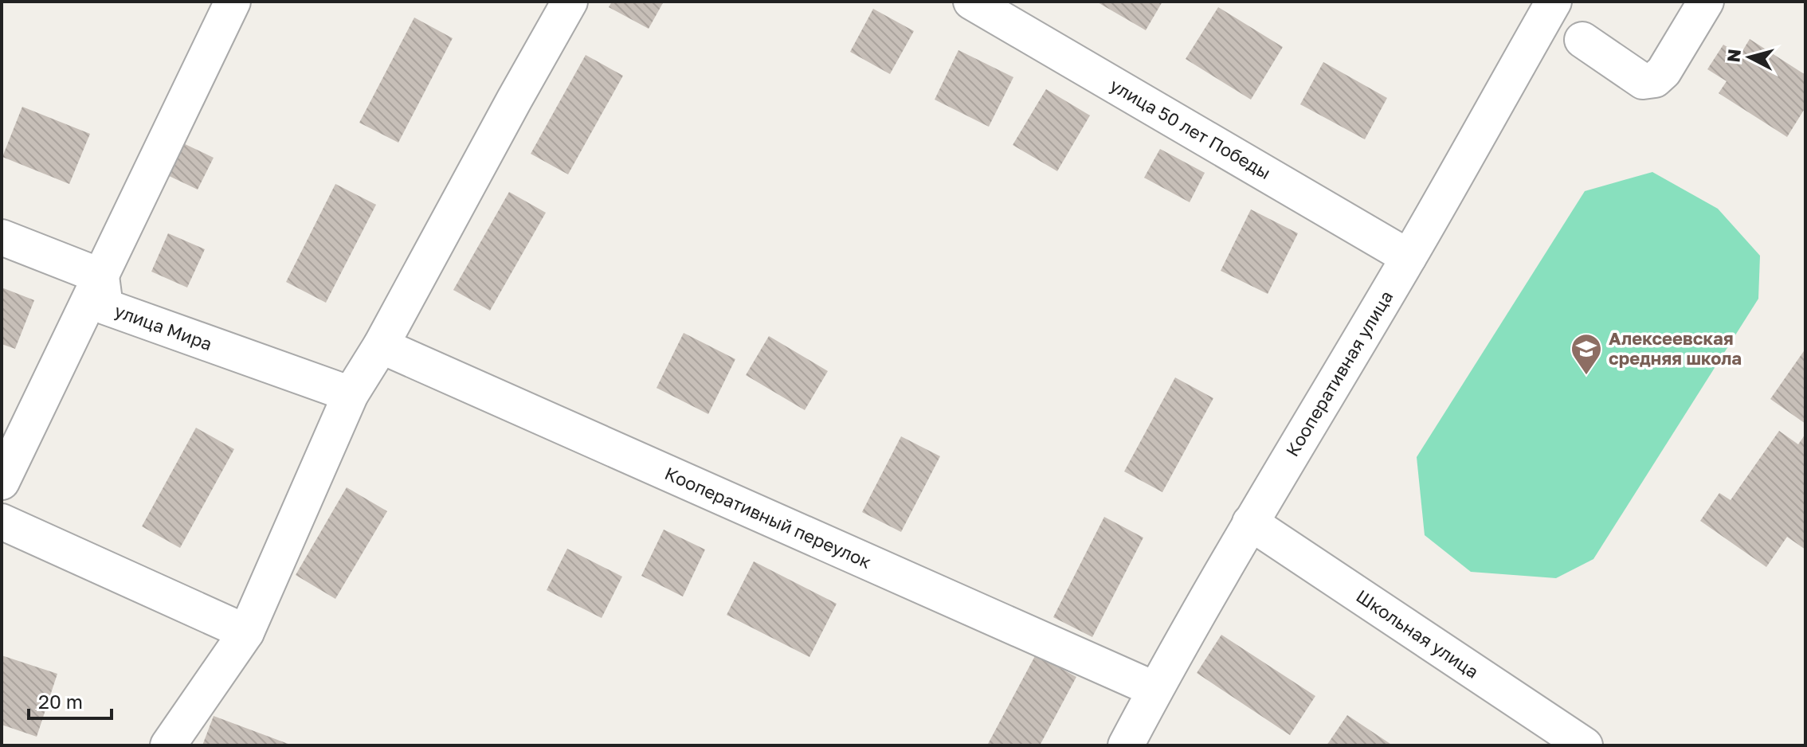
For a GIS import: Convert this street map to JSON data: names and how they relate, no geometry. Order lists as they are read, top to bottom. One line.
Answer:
{"streets":{"street":["улица 50 лет Победы","улица Мира","Кооперативная улица","Кооперативный переулок","Школьная улица"]},"crossings":[["улица 50 лет Победы","Кооперативная улица"],["Кооперативная улица","Кооперативный переулок"],["Кооперативная улица","Школьная улица"]],"places":{"school or university":["Алексеевская средняя школа"]},"scale_bar":"20 m","north":"left"}
